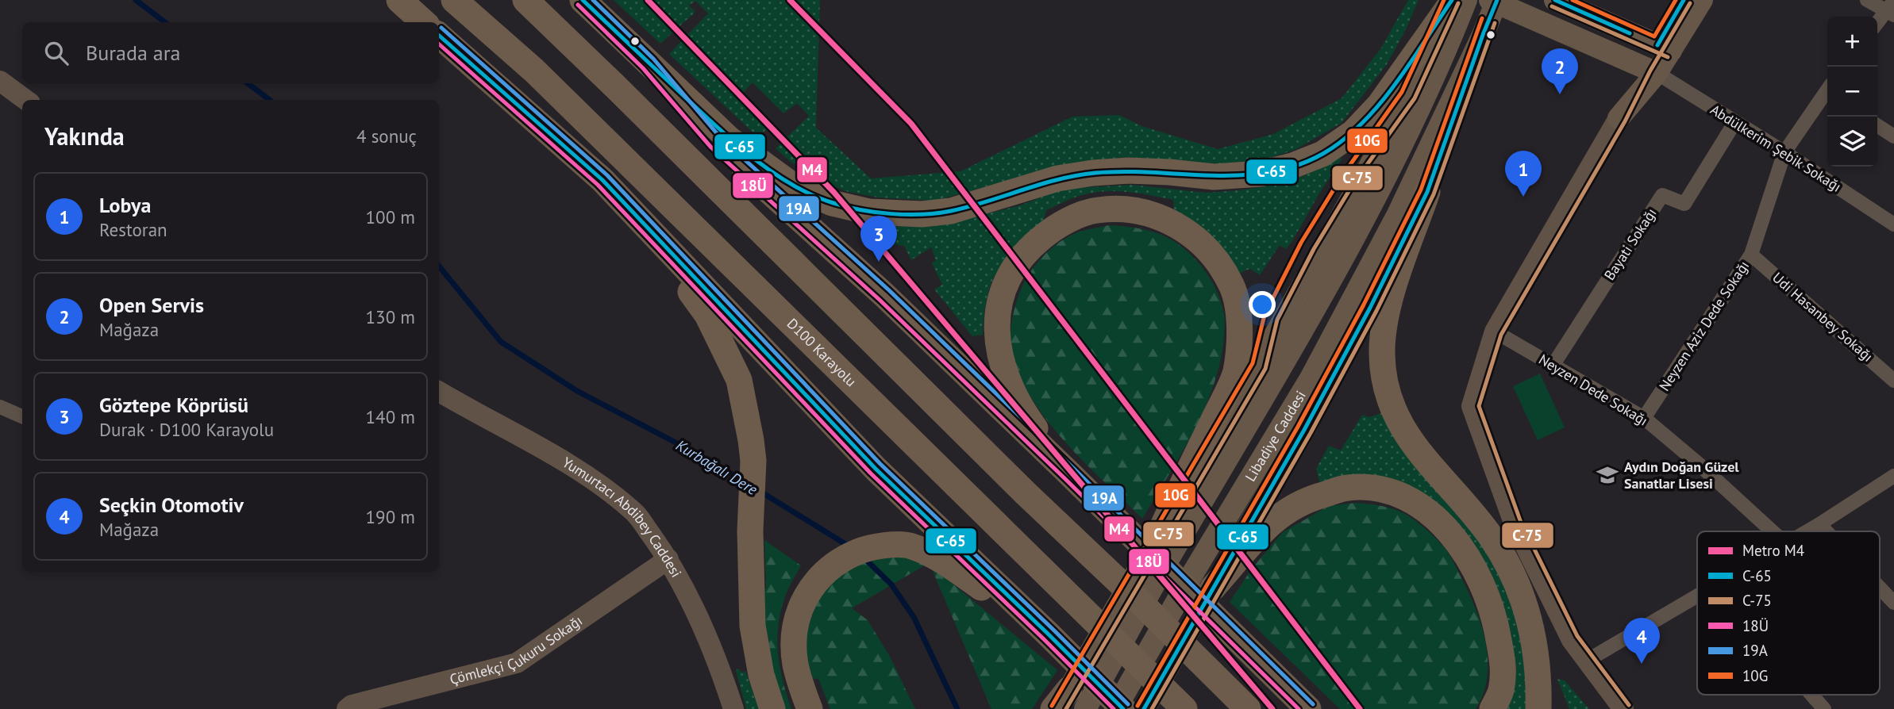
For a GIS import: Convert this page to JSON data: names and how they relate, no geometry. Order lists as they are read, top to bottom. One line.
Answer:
{"streets":{"highway":["D100 Karayolu"],"main road":["Libadiye Caddesi"],"street":["Abdülkerim Şebik Sokağı","Bayati Sokağı","Udi Hasanbey Sokağı","Neyzen Aziz Dede Sokağı","Neyzen Dede Sokağı","Yumurtacı Abdibey Caddesi","Çömlekçi Çukuru Sokağı"]},"crossings":[["Abdülkerim Şebik Sokağı","Bayati Sokağı"],["Abdülkerim Şebik Sokağı","Neyzen Aziz Dede Sokağı"],["Bayati Sokağı","Neyzen Dede Sokağı"],["Udi Hasanbey Sokağı","Neyzen Aziz Dede Sokağı"],["Neyzen Aziz Dede Sokağı","Neyzen Dede Sokağı"],["Yumurtacı Abdibey Caddesi","Çömlekçi Çukuru Sokağı"]],"water":["Kurbağalı Dere"],"places":{"school or university":["Aydın Doğan Güzel Sanatlar Lisesi"]},"lines":["metro line M4","transit line C-65","transit line 19A","transit line 10G","transit line C-75","transit line 18Ü"],"legend":["Metro M4","C-65","C-75","18Ü","19A","10G"],"page":{"map_buttons":["+","−"],"search":"Burada ara","pins":["2","1","3","4"],"heading":["Yakında","4 sonuç"],"list":[{"mark":"1","name":"Lobya","note":"Restoran","value":"100 m"},{"mark":"2","name":"Open Servis","note":"Mağaza","value":"130 m"},{"mark":"3","name":"Göztepe Köprüsü","note":"Durak · D100 Karayolu","value":"140 m"},{"mark":"4","name":"Seçkin Otomotiv","note":"Mağaza","value":"190 m"}]}}
